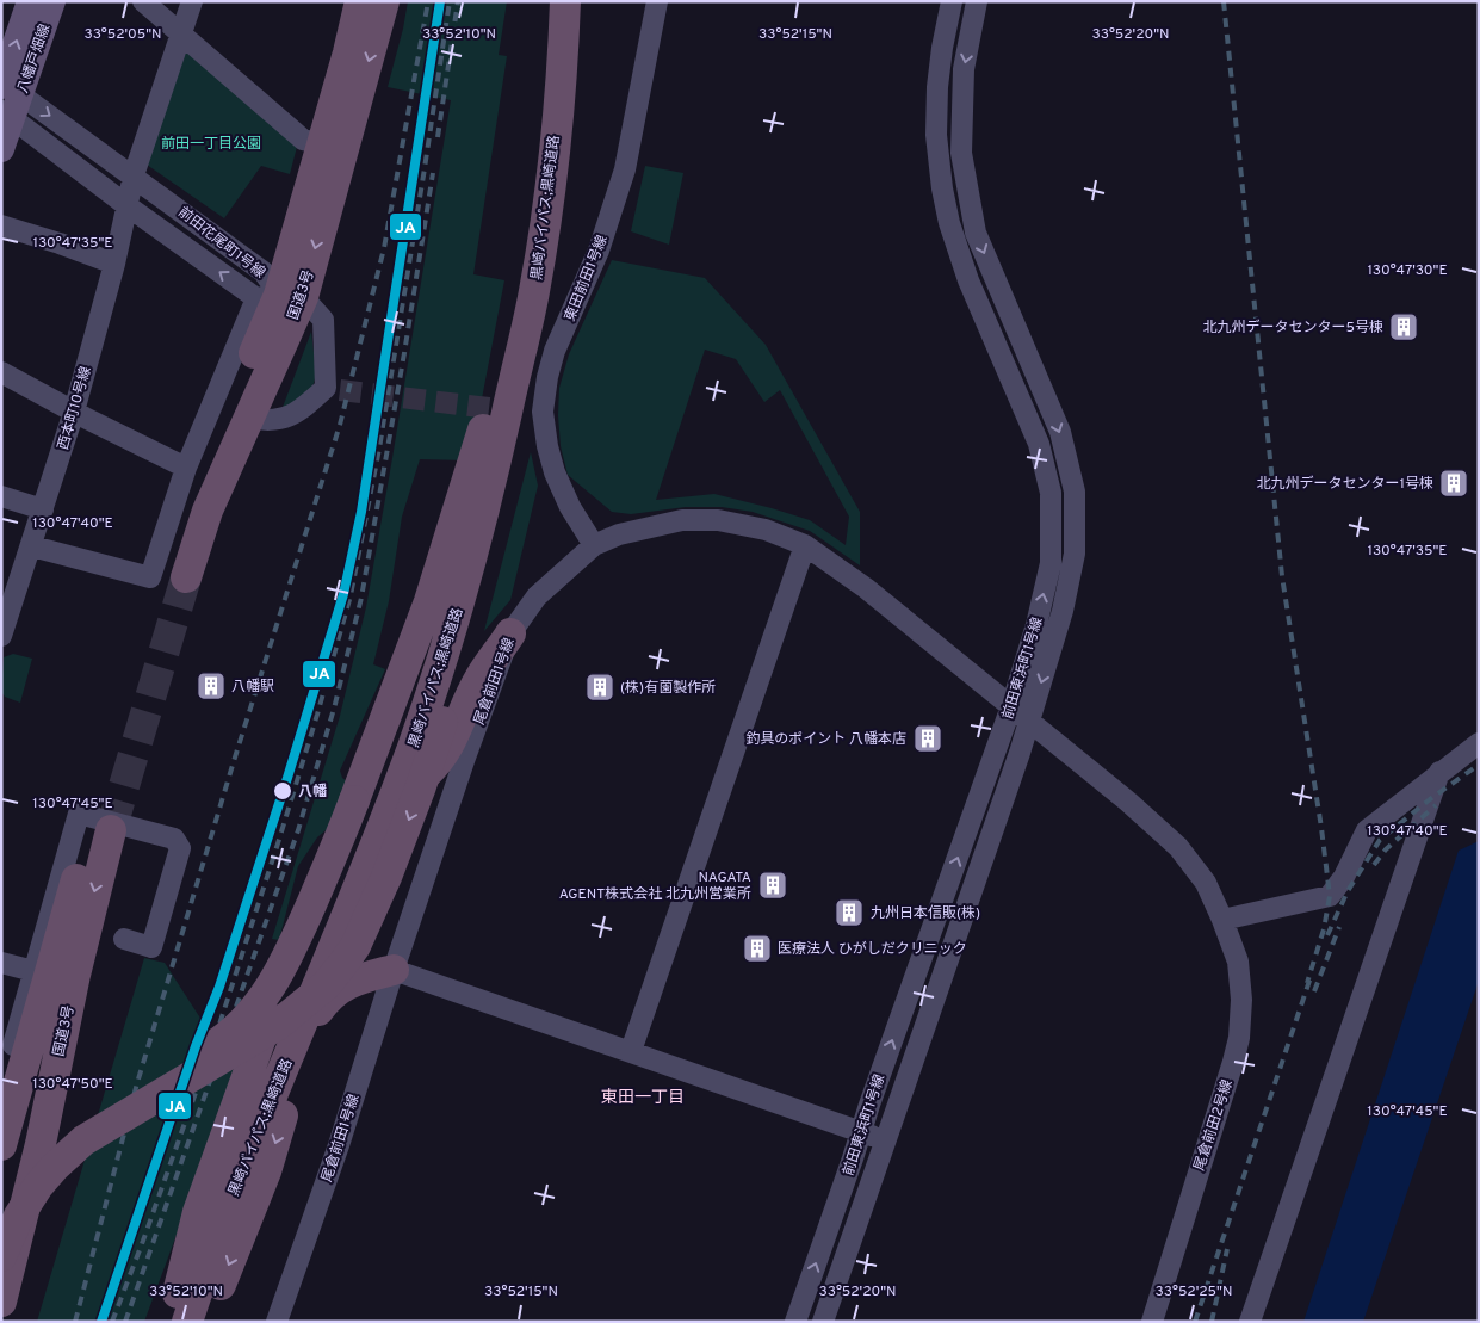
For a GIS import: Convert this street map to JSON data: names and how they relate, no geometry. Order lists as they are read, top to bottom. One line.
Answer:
{"streets":{"highway":["黒崎バイパス;黒崎道路","国道3号"],"main road":["八幡戸畑線"],"street":["前田花尾町1号線","東田前田1号線","西本町10号線","前田東浜町1号線","尾倉前田1号線","尾倉前田2号線"]},"crossings":[["八幡戸畑線","前田花尾町1号線"],["前田花尾町1号線","国道3号"],["前田花尾町1号線","西本町10号線"],["東田前田1号線","尾倉前田1号線"],["前田東浜町1号線","尾倉前田1号線"],["前田東浜町1号線","尾倉前田2号線"],["尾倉前田1号線","尾倉前田2号線"]],"districts":["東田一丁目"],"parks":["前田一丁目公園"],"places":{"building":["北九州データセンター5号棟","北九州データセンター1号棟","八幡駅","(株)有薗製作所","釣具のポイント 八幡本店","NAGATA AGENT株式会社 北九州営業所","九州日本信販(株)","医療法人 ひがしだクリニック"],"other":["八幡"]},"lines":["transit line JA"],"coordinates":["33°52'05\"N","33°52'10\"N","33°52'15\"N","33°52'20\"N","130°47'35\"E","130°47'30\"E","130°47'40\"E","130°47'45\"E","130°47'50\"E","33°52'25\"N"]}
